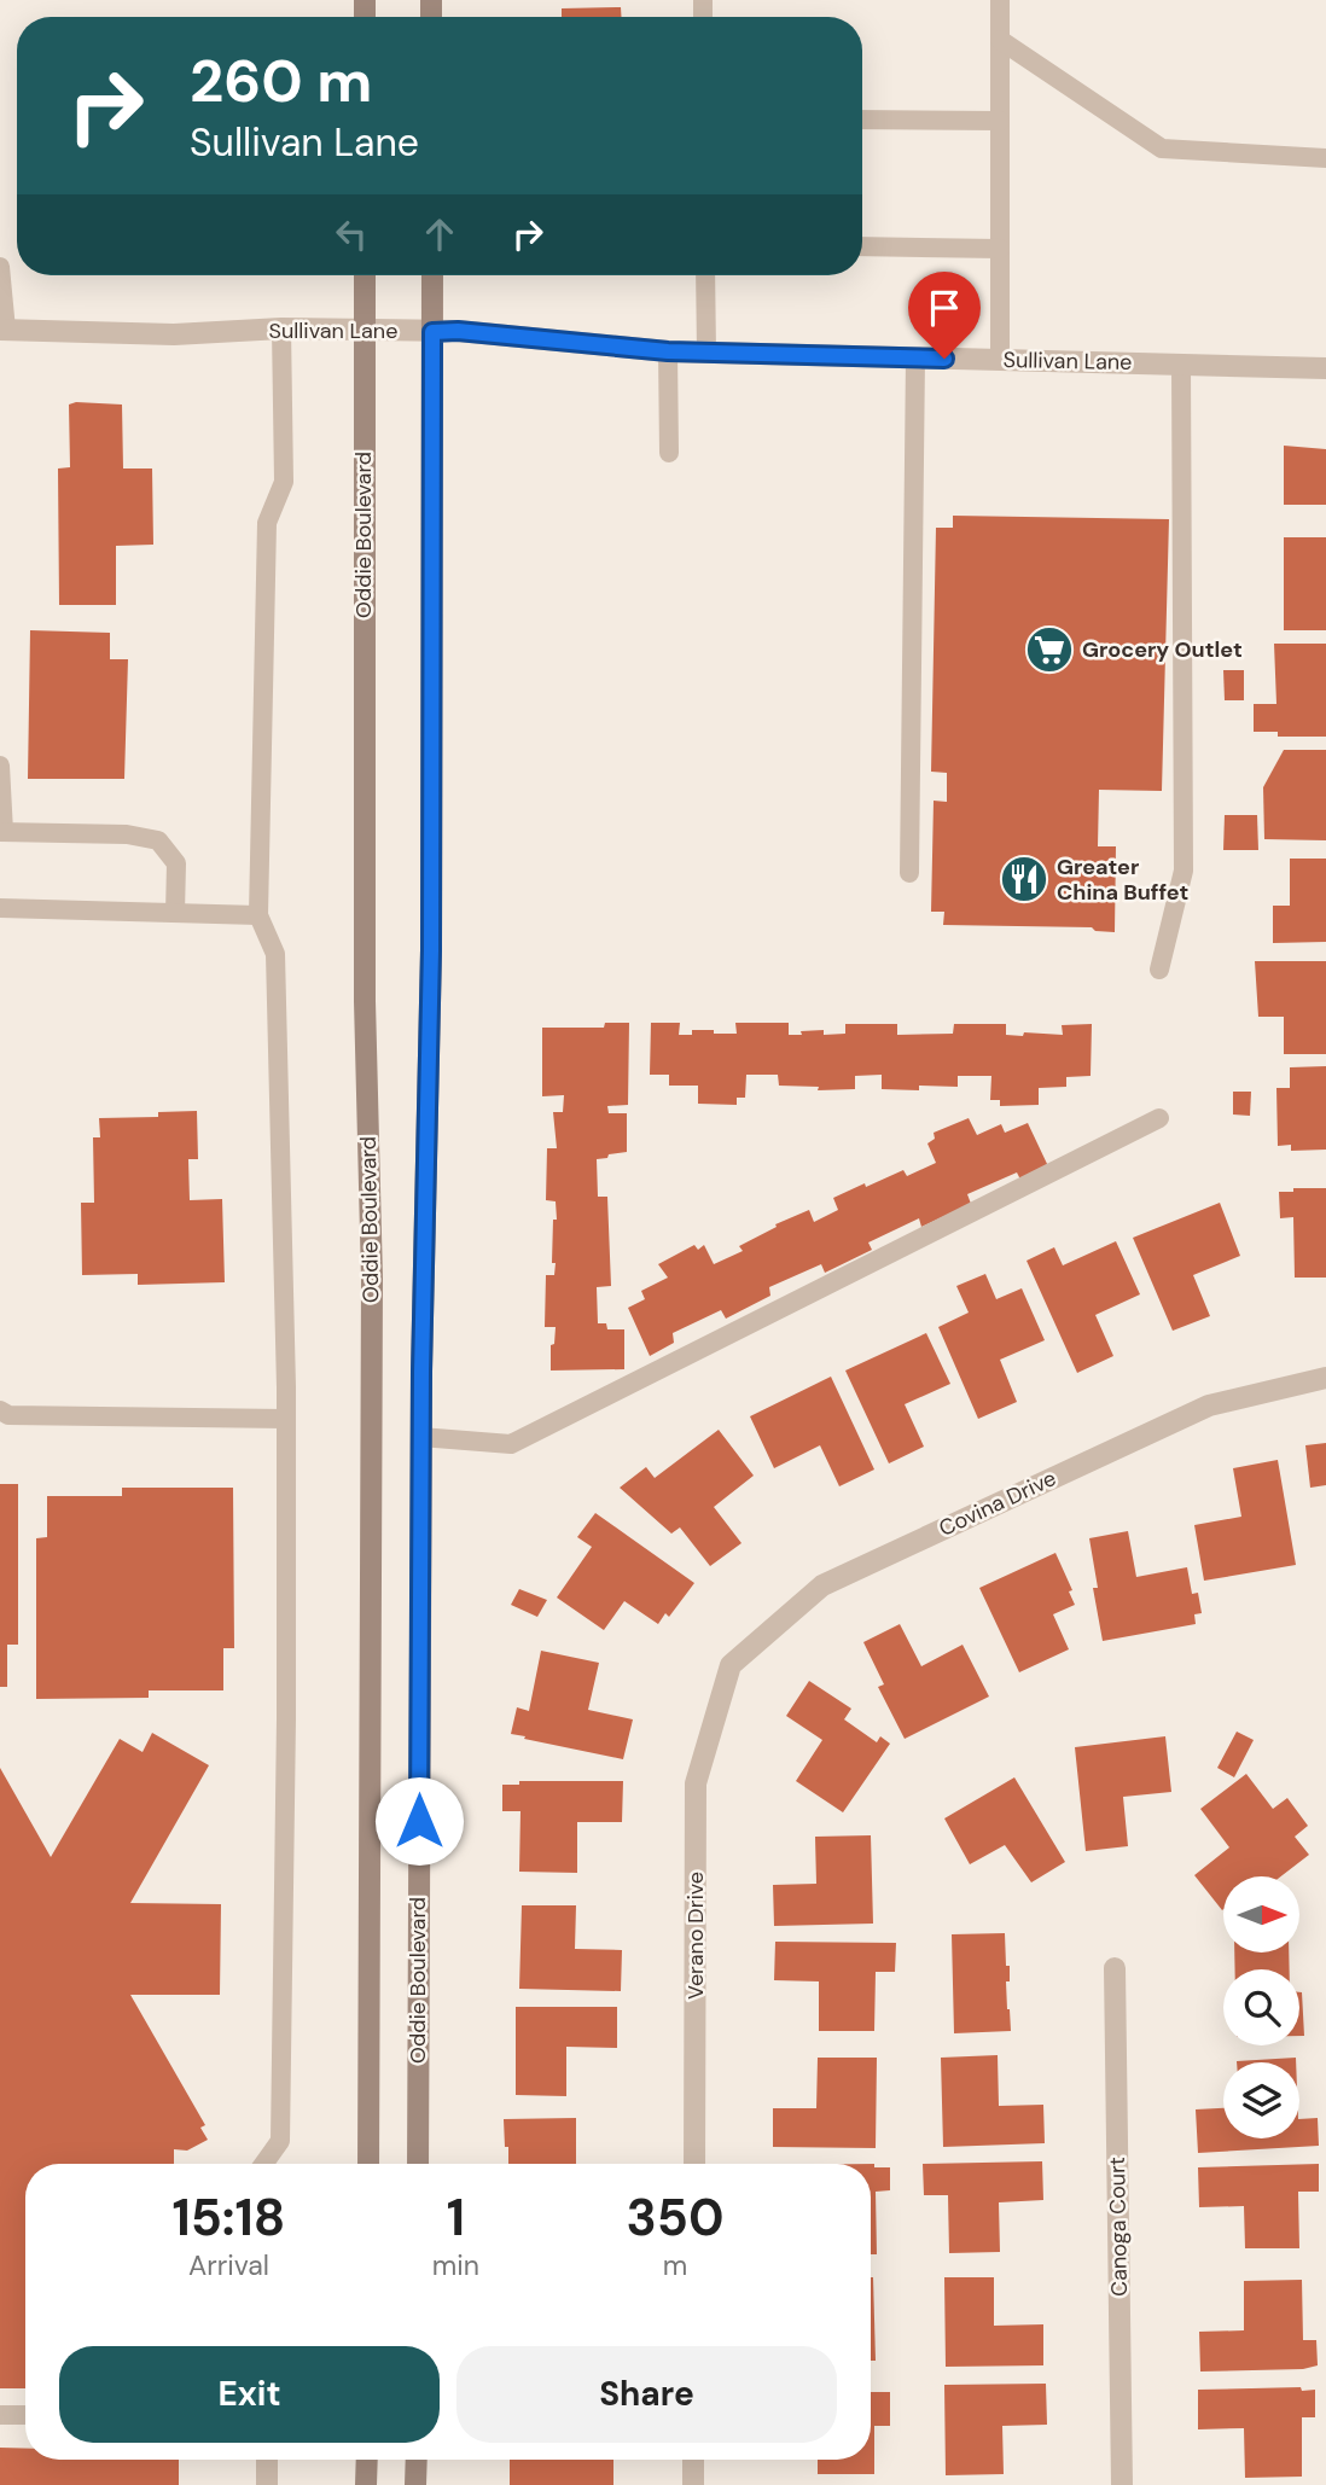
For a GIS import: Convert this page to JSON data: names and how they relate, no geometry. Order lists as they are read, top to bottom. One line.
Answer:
{"streets":{"main road":["Oddie Boulevard"],"street":["Sullivan Lane","Covina Drive","Verano Drive","Canoga Court"]},"crossings":[["Sullivan Lane","Oddie Boulevard"],["Covina Drive","Verano Drive"]],"places":{"supermarket":["Grocery Outlet"],"restaurant":["Greater China Buffet"]},"north":"right","page":{"turn":["260 m","Sullivan Lane"],"eta":["15:18","Arrival","1","min","350","m"],"buttons":["Exit","Share"]}}
